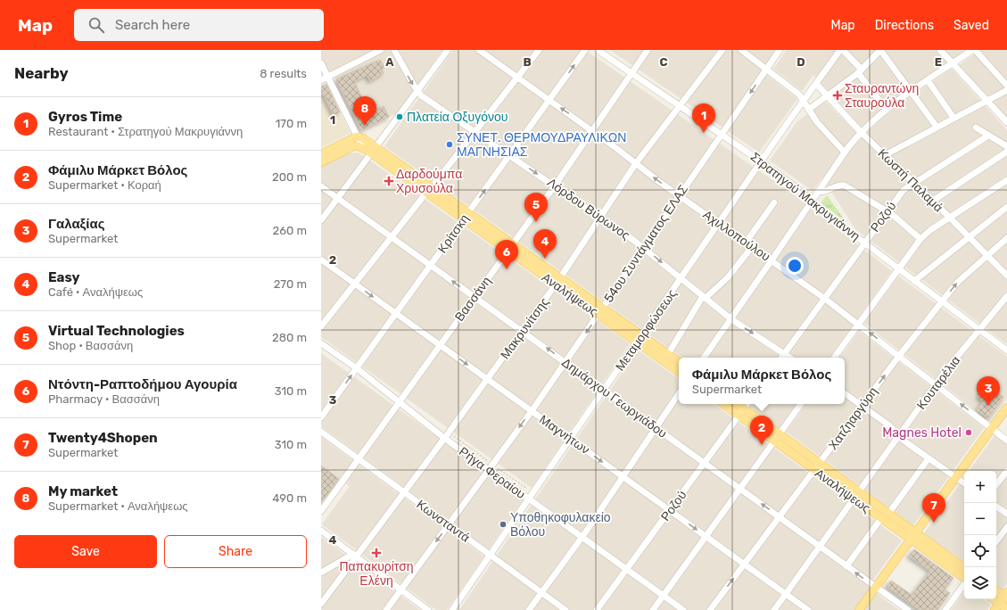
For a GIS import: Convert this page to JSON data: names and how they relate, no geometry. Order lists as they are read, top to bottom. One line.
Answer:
{"streets":{"main road":["Αναλήψεως"],"street":["Κωστή Παλαμά","Στρατηγού Μακρυγιάννη","Λόρδου Βύρωνος","Ροζού","Κρίτσκη","Αχιλλοπούλου","54ου Συντάγματος ΕΛΑΣ","Βασσάνη","Μακρυνίτσης","Μεταμορφώσεως","Κουταρέλια","Δημάρχου Γεωργιάδου","Χατζηαργύρη","Μαγνήτων","Ρήγα Φεραίου","Κωνσταντά"]},"crossings":[["Κωστή Παλαμά","Ροζού"],["Κωστή Παλαμά","Μεταμορφώσεως"],["Κωστή Παλαμά","Χατζηαργύρη"],["Στρατηγού Μακρυγιάννη","Ροζού"],["Στρατηγού Μακρυγιάννη","54ου Συντάγματος ΕΛΑΣ"],["Στρατηγού Μακρυγιάννη","Βασσάνη"],["Στρατηγού Μακρυγιάννη","Μακρυνίτσης"],["Στρατηγού Μακρυγιάννη","Μεταμορφώσεως"],["Στρατηγού Μακρυγιάννη","Κουταρέλια"],["Στρατηγού Μακρυγιάννη","Χατζηαργύρη"],["Λόρδου Βύρωνος","Ροζού"],["Λόρδου Βύρωνος","Κρίτσκη"],["Λόρδου Βύρωνος","54ου Συντάγματος ΕΛΑΣ"],["Λόρδου Βύρωνος","Βασσάνη"],["Λόρδου Βύρωνος","Μακρυνίτσης"],["Λόρδου Βύρωνος","Μεταμορφώσεως"],["Ροζού","Αχιλλοπούλου"],["Ροζού","Αναλήψεως"],["Ροζού","Δημάρχου Γεωργιάδου"],["Ροζού","Μαγνήτων"],["Ροζού","Ρήγα Φεραίου"],["Κρίτσκη","Αχιλλοπούλου"],["Κρίτσκη","Αναλήψεως"],["Κρίτσκη","Δημάρχου Γεωργιάδου"],["Κρίτσκη","Μαγνήτων"],["Κρίτσκη","Ρήγα Φεραίου"],["Αχιλλοπούλου","54ου Συντάγματος ΕΛΑΣ"],["Αχιλλοπούλου","Βασσάνη"],["Αχιλλοπούλου","Μακρυνίτσης"],["Αχιλλοπούλου","Μεταμορφώσεως"],["Αχιλλοπούλου","Κουταρέλια"],["Αχιλλοπούλου","Χατζηαργύρη"],["54ου Συντάγματος ΕΛΑΣ","Αναλήψεως"],["54ου Συντάγματος ΕΛΑΣ","Δημάρχου Γεωργιάδου"],["54ου Συντάγματος ΕΛΑΣ","Μαγνήτων"],["54ου Συντάγματος ΕΛΑΣ","Ρήγα Φεραίου"],["54ου Συντάγματος ΕΛΑΣ","Κωνσταντά"],["Αναλήψεως","Βασσάνη"],["Αναλήψεως","Μακρυνίτσης"],["Αναλήψεως","Μεταμορφώσεως"],["Αναλήψεως","Κουταρέλια"],["Αναλήψεως","Χατζηαργύρη"],["Βασσάνη","Δημάρχου Γεωργιάδου"],["Βασσάνη","Μαγνήτων"],["Βασσάνη","Ρήγα Φεραίου"],["Βασσάνη","Κωνσταντά"],["Μακρυνίτσης","Δημάρχου Γεωργιάδου"],["Μακρυνίτσης","Μαγνήτων"],["Μακρυνίτσης","Ρήγα Φεραίου"],["Μακρυνίτσης","Κωνσταντά"],["Μεταμορφώσεως","Δημάρχου Γεωργιάδου"],["Μεταμορφώσεως","Μαγνήτων"],["Μεταμορφώσεως","Ρήγα Φεραίου"],["Μεταμορφώσεως","Κωνσταντά"],["Κουταρέλια","Δημάρχου Γεωργιάδου"],["Κουταρέλια","Μαγνήτων"],["Δημάρχου Γεωργιάδου","Χατζηαργύρη"],["Χατζηαργύρη","Μαγνήτων"]],"one_way":["Λόρδου Βύρωνος","54ου Συντάγματος ΕΛΑΣ","Μαγνήτων"],"places":{"health":["Σταυραντώνη Σταυρούλα","Δαρδούμπα Χρυσούλα","Παπακυρίτση Ελένη"],"other":["Πλατεία Οξυγόνου","ΣΥΝΕΤ. ΘΕΡΜΟΥΔΡΑΥΛΙΚΩΝ ΜΑΓΝΗΣΙΑΣ","Magnes Hotel","Υποθηκοφυλακείο Βόλου"]},"page":{"header":"Map","search":"Search here","nav":["Map","Directions","Saved"],"heading":["Nearby","8 results"],"list":[{"mark":"1","name":"Gyros Time","note":"Restaurant · Στρατηγού Μακρυγιάννη","value":"170 m"},{"mark":"2","name":"Φάμιλυ Μάρκετ Βόλος","note":"Supermarket · Κοραή","value":"200 m"},{"mark":"3","name":"Γαλαξίας","note":"Supermarket","value":"260 m"},{"mark":"4","name":"Easy","note":"Café · Αναλήψεως","value":"270 m"},{"mark":"5","name":"Virtual Technologies","note":"Shop · Βασσάνη","value":"280 m"},{"mark":"6","name":"Ντόντη-Ραπτοδήμου Αγουρία","note":"Pharmacy · Βασσάνη","value":"310 m"},{"mark":"7","name":"Twenty4Shopen","note":"Supermarket","value":"310 m"},{"mark":"8","name":"My market","note":"Supermarket · Αναλήψεως","value":"490 m"}],"pins":["8","1","5","4","6","3","2","7"],"popup":["Φάμιλυ Μάρκετ Βόλος","Supermarket"],"map_buttons":["+","−"],"buttons":["Save","Share"]},"grid":{"columns":["A","B","C","D","E"],"rows":["1","2","3","4"]}}
